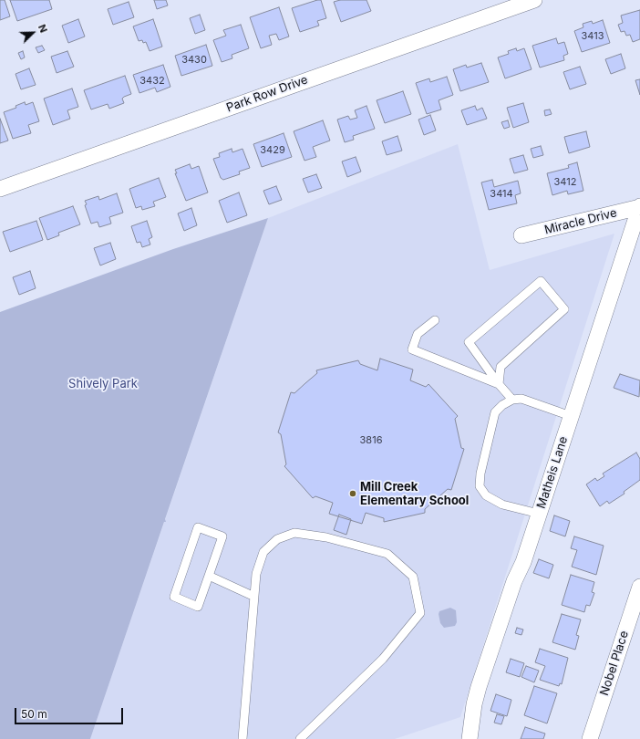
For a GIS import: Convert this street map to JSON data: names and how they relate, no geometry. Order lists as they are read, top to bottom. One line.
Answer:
{"streets":{"street":["Park Row Drive","Miracle Drive","Matheis Lane","Nobel Place"]},"crossings":[["Miracle Drive","Matheis Lane"]],"parks":["Shively Park"],"places":["Mill Creek Elementary School"],"house_numbers":["3413","3430","3432","3429","3412","3414","3816"],"scale_bar":"50 m","north":"top right"}
